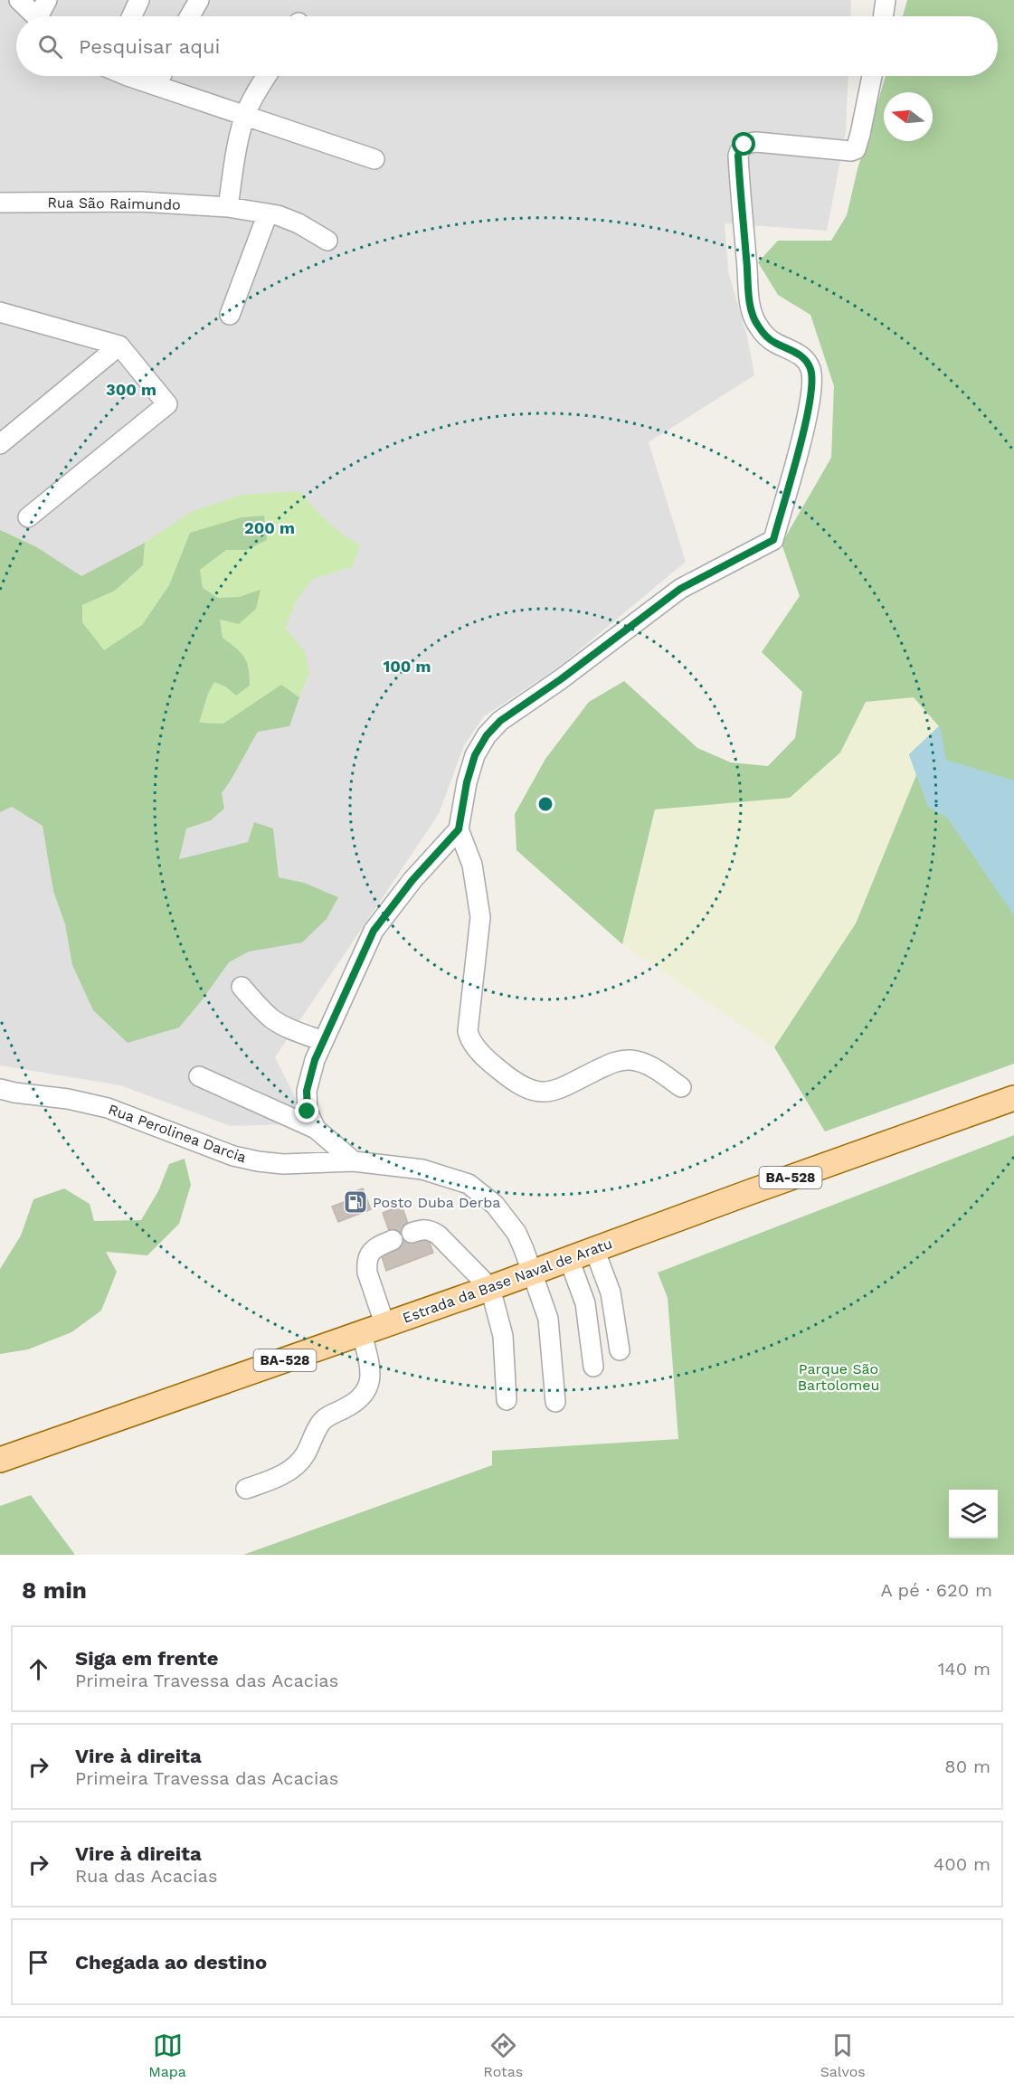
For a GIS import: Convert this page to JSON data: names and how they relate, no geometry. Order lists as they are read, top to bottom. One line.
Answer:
{"streets":{"main road":["BA-528","Estrada da Base Naval de Aratu"],"street":["Rua São Raimundo","Rua Perolinea Darcia"]},"crossings":[["Rua Perolinea Darcia","Estrada da Base Naval de Aratu"]],"parks":["Parque São Bartolomeu"],"places":{"fuel station":["Posto Duba Derba"]},"north":"left","page":{"search":"Pesquisar aqui","heading":["8 min","A pé · 620 m"],"list":[["Siga em frente","Primeira Travessa das Acacias","140 m"],["Vire à direita","Primeira Travessa das Acacias","80 m"],["Vire à direita","Rua das Acacias","400 m"],"Chegada ao destino"],"nav":["Mapa","Rotas","Salvos"]},"rings":["300 m","200 m","100 m"]}
